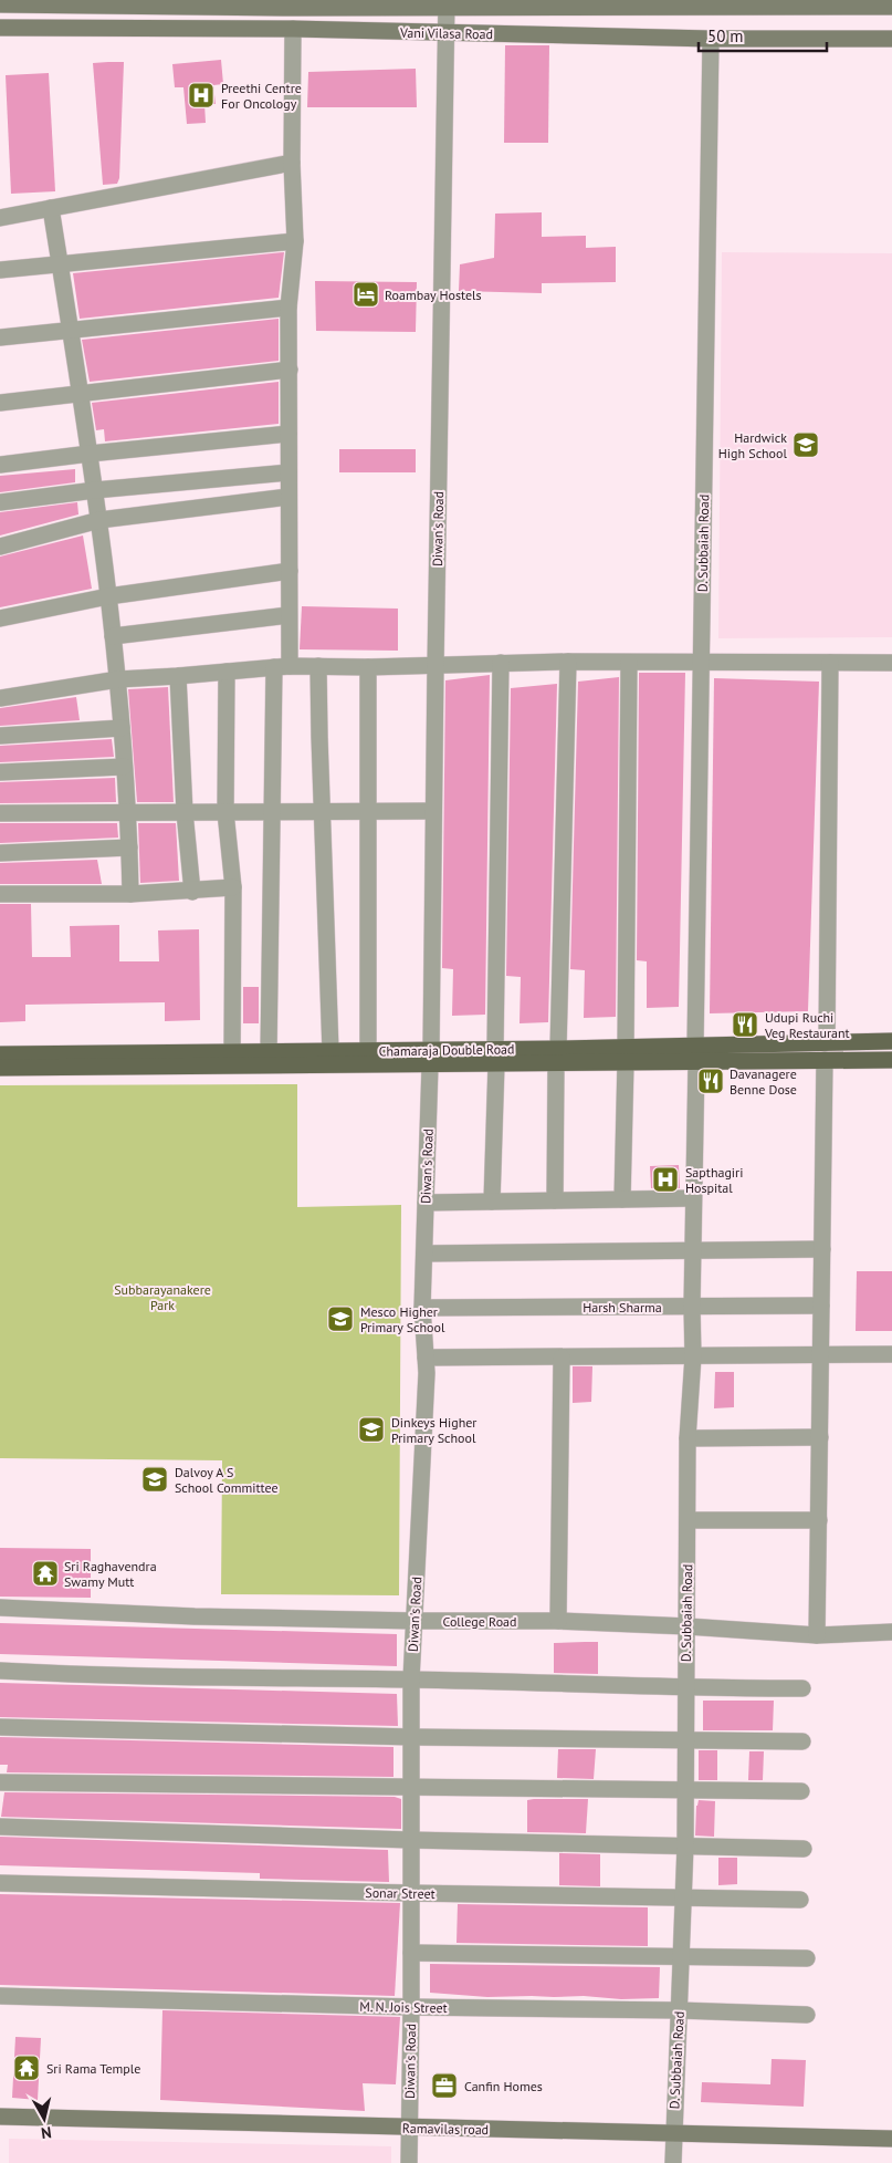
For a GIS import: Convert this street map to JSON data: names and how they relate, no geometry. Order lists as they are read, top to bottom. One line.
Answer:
{"streets":{"main road":["Vani Vilasa Road","Chamaraja Double Road","Ramavilas road"],"street":["Diwan's Road","D. Subbaiah Road","Harsh Sharma","College Road","Sonar Street","M. N. Jois Street"]},"crossings":[["Vani Vilasa Road","Diwan's Road"],["Vani Vilasa Road","D. Subbaiah Road"],["Diwan's Road","Chamaraja Double Road"],["Diwan's Road","Harsh Sharma"],["Diwan's Road","College Road"],["Diwan's Road","Sonar Street"],["Diwan's Road","M. N. Jois Street"],["Diwan's Road","Ramavilas road"],["D. Subbaiah Road","Chamaraja Double Road"],["D. Subbaiah Road","Harsh Sharma"],["D. Subbaiah Road","College Road"],["D. Subbaiah Road","Sonar Street"],["D. Subbaiah Road","M. N. Jois Street"],["D. Subbaiah Road","Ramavilas road"]],"parks":["Subbarayanakere Park"],"places":{"hospital":["Preethi Centre For Oncology","Sapthagiri Hospital"],"hotel":["Roambay Hostels"],"school or university":["Hardwick High School","Mesco Higher Primary School","Dinkeys Higher Primary School","Dalvoy A S School Committee"],"restaurant":["Udupi Ruchi Veg Restaurant","Davanagere Benne Dose"],"temple":["Sri Raghavendra Swamy Mutt","Sri Rama Temple"],"office":["Canfin Homes"]},"scale_bar":"50 m","north":"bottom"}
